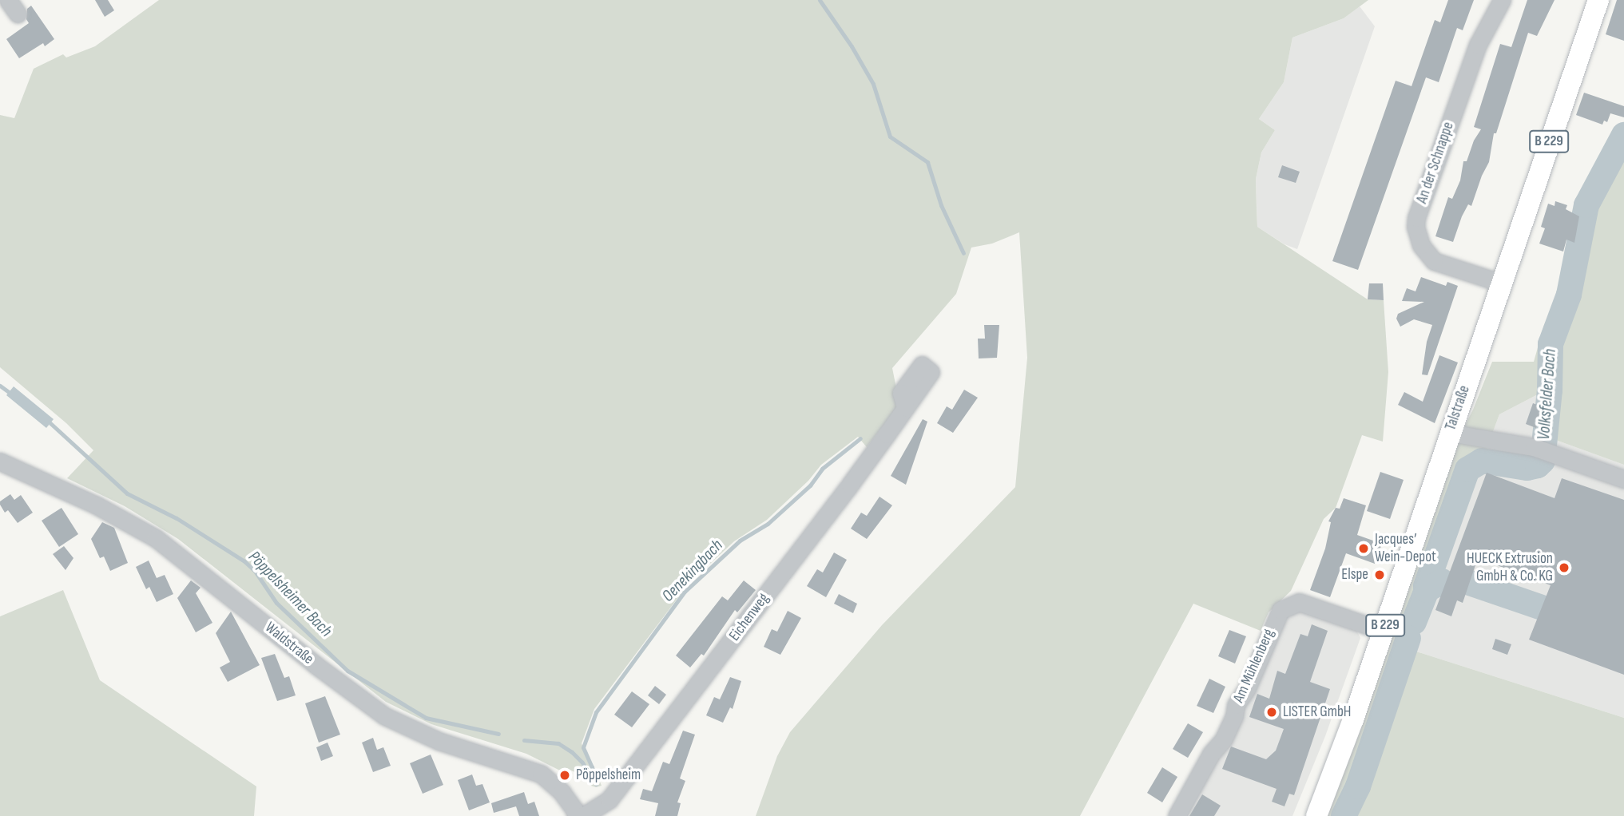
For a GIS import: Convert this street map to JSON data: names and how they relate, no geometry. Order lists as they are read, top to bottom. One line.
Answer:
{"streets":{"main road":["B 229","Talstraße"],"street":["An der Schnappe","Eichenweg","Waldstraße","Am Mühlenberg"]},"crossings":[["An der Schnappe","Talstraße"],["Talstraße","Am Mühlenberg"]],"water":["Volksfelder Bach","Oenekingbach","Pöppelsheimer Bach"],"places":["Jacques’ Wein-Depot","HUECK Extrusion GmbH & Co. KG","Elspe","LISTER GmbH","Pöppelsheim"]}
